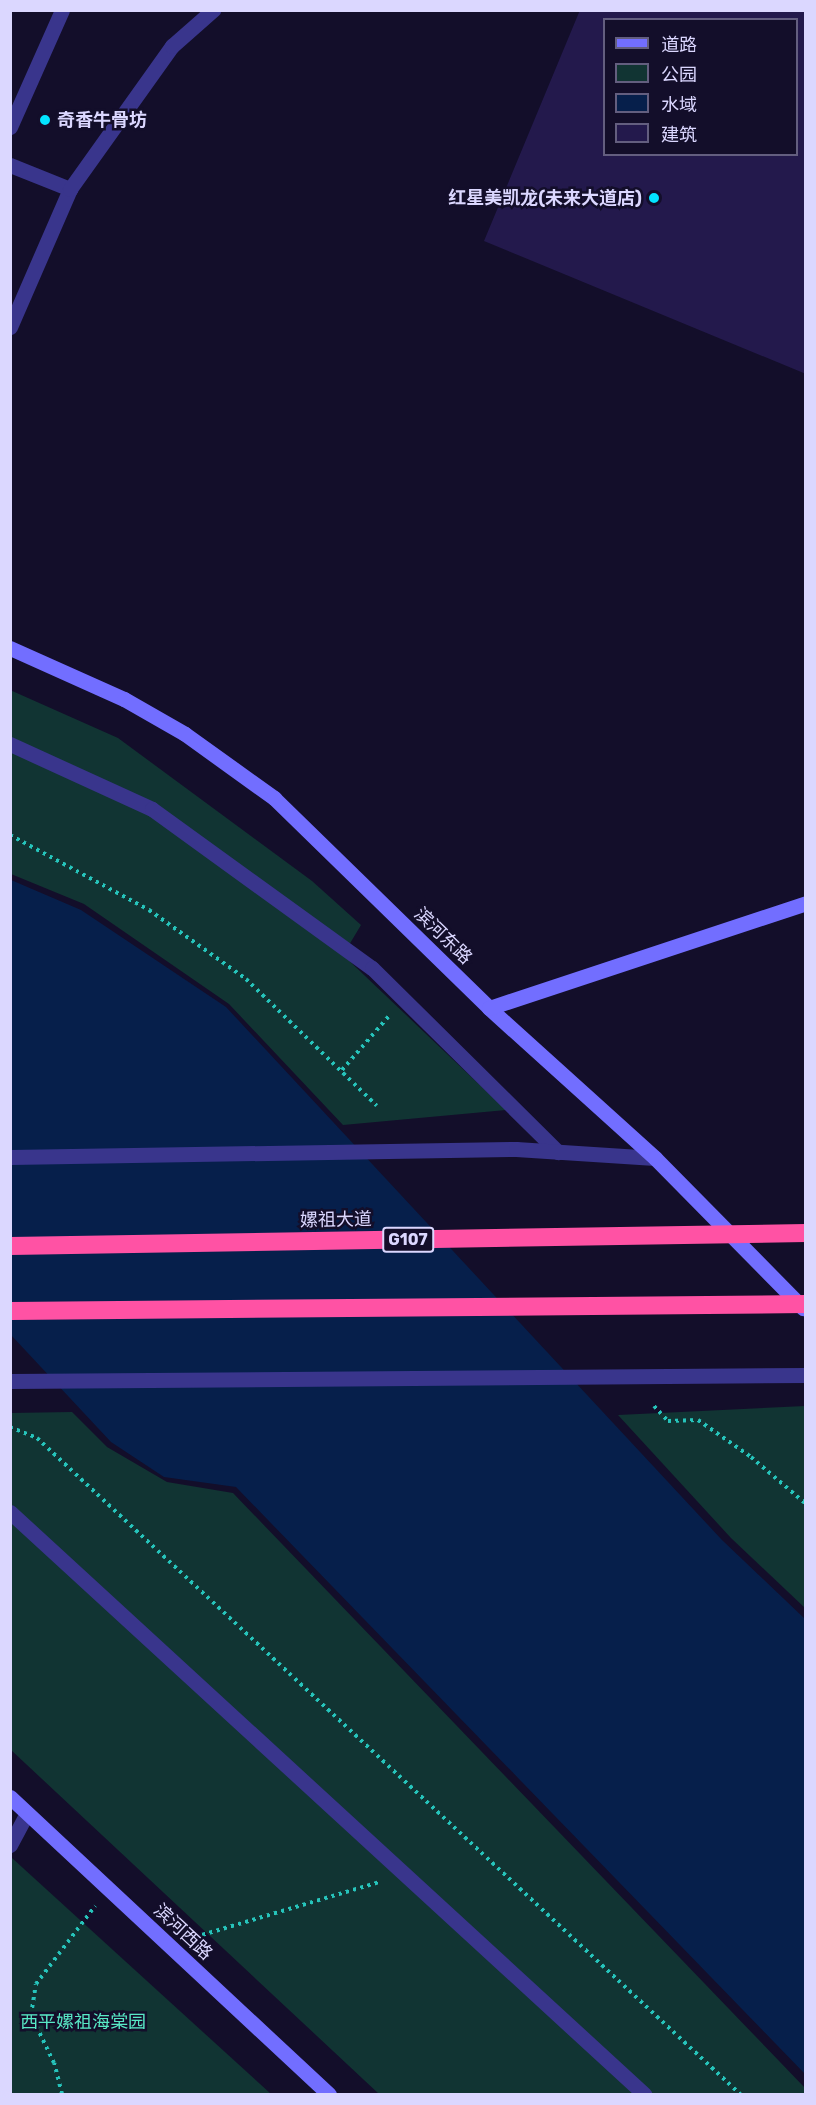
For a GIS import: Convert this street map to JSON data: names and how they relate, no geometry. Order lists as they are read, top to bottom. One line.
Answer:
{"streets":{"highway":["嫘祖大道","G107"],"street":["滨河东路","滨河西路"]},"parks":["西平嫘祖海棠园"],"places":["奇香牛骨坊","红星美凯龙(未来大道店)"],"legend":["道路","公园","水域","建筑"]}
